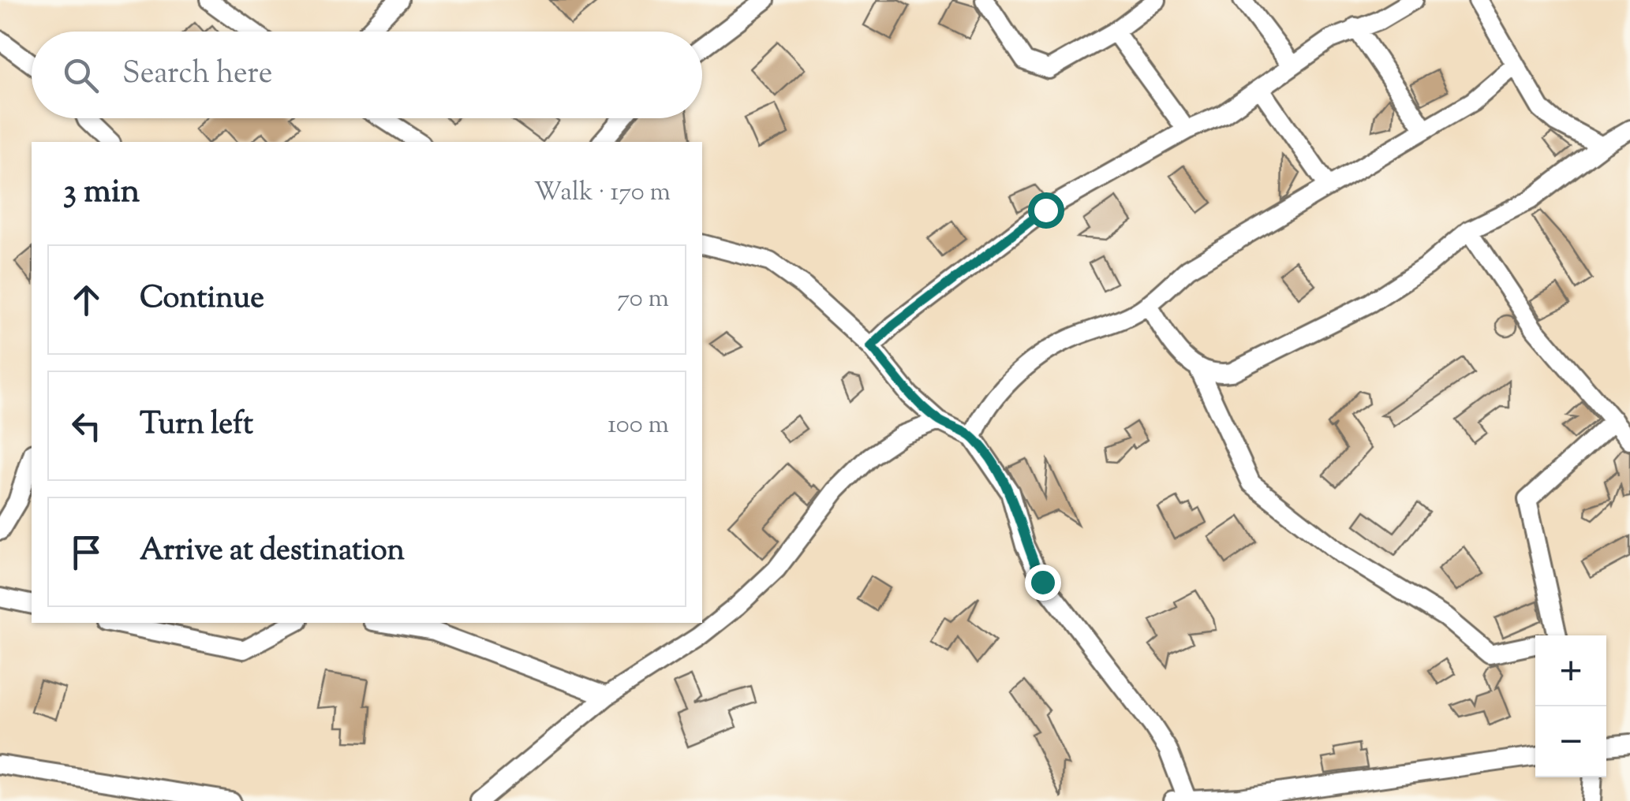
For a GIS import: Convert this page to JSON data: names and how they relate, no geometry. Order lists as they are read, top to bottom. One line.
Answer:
{"page":{"search":"Search here","heading":["3 min","Walk · 170 m"],"list":[["Continue","70 m"],["Turn left","100 m"],"Arrive at destination"],"map_buttons":["+","−"]}}
